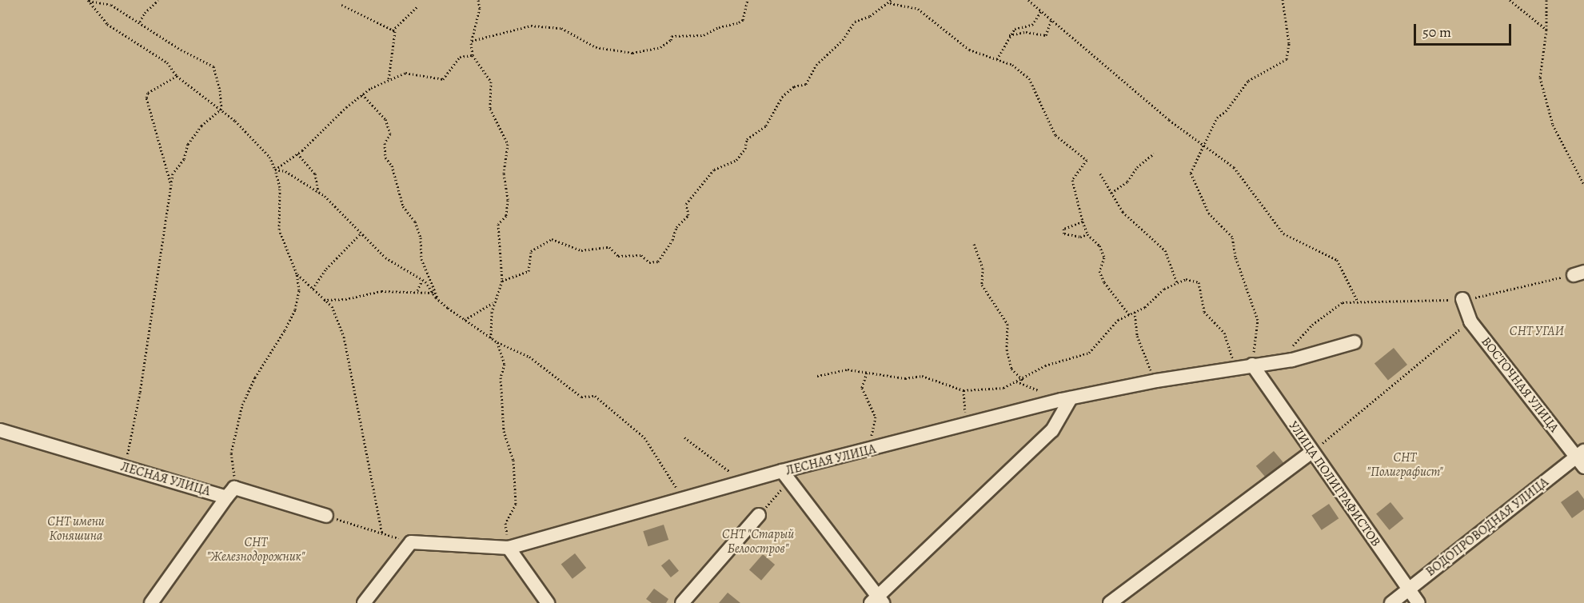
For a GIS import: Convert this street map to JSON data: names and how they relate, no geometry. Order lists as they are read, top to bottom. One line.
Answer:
{"streets":{"street":["ВОСТОЧНАЯ УЛИЦА","ЛЕСНАЯ УЛИЦА","УЛИЦА ПОЛИГРАФИСТОВ","ВОДОПРОВОДНАЯ УЛИЦА"]},"crossings":[["ВОСТОЧНАЯ УЛИЦА","ВОДОПРОВОДНАЯ УЛИЦА"],["ЛЕСНАЯ УЛИЦА","УЛИЦА ПОЛИГРАФИСТОВ"],["УЛИЦА ПОЛИГРАФИСТОВ","ВОДОПРОВОДНАЯ УЛИЦА"]],"parks":["СНТ УГАИ","СНТ \"Полиграфист\"","СНТ имени Коняшина","СНТ \"Старый Белоостров\"","СНТ \"Железнодорожник\""],"scale_bar":"50 m"}
